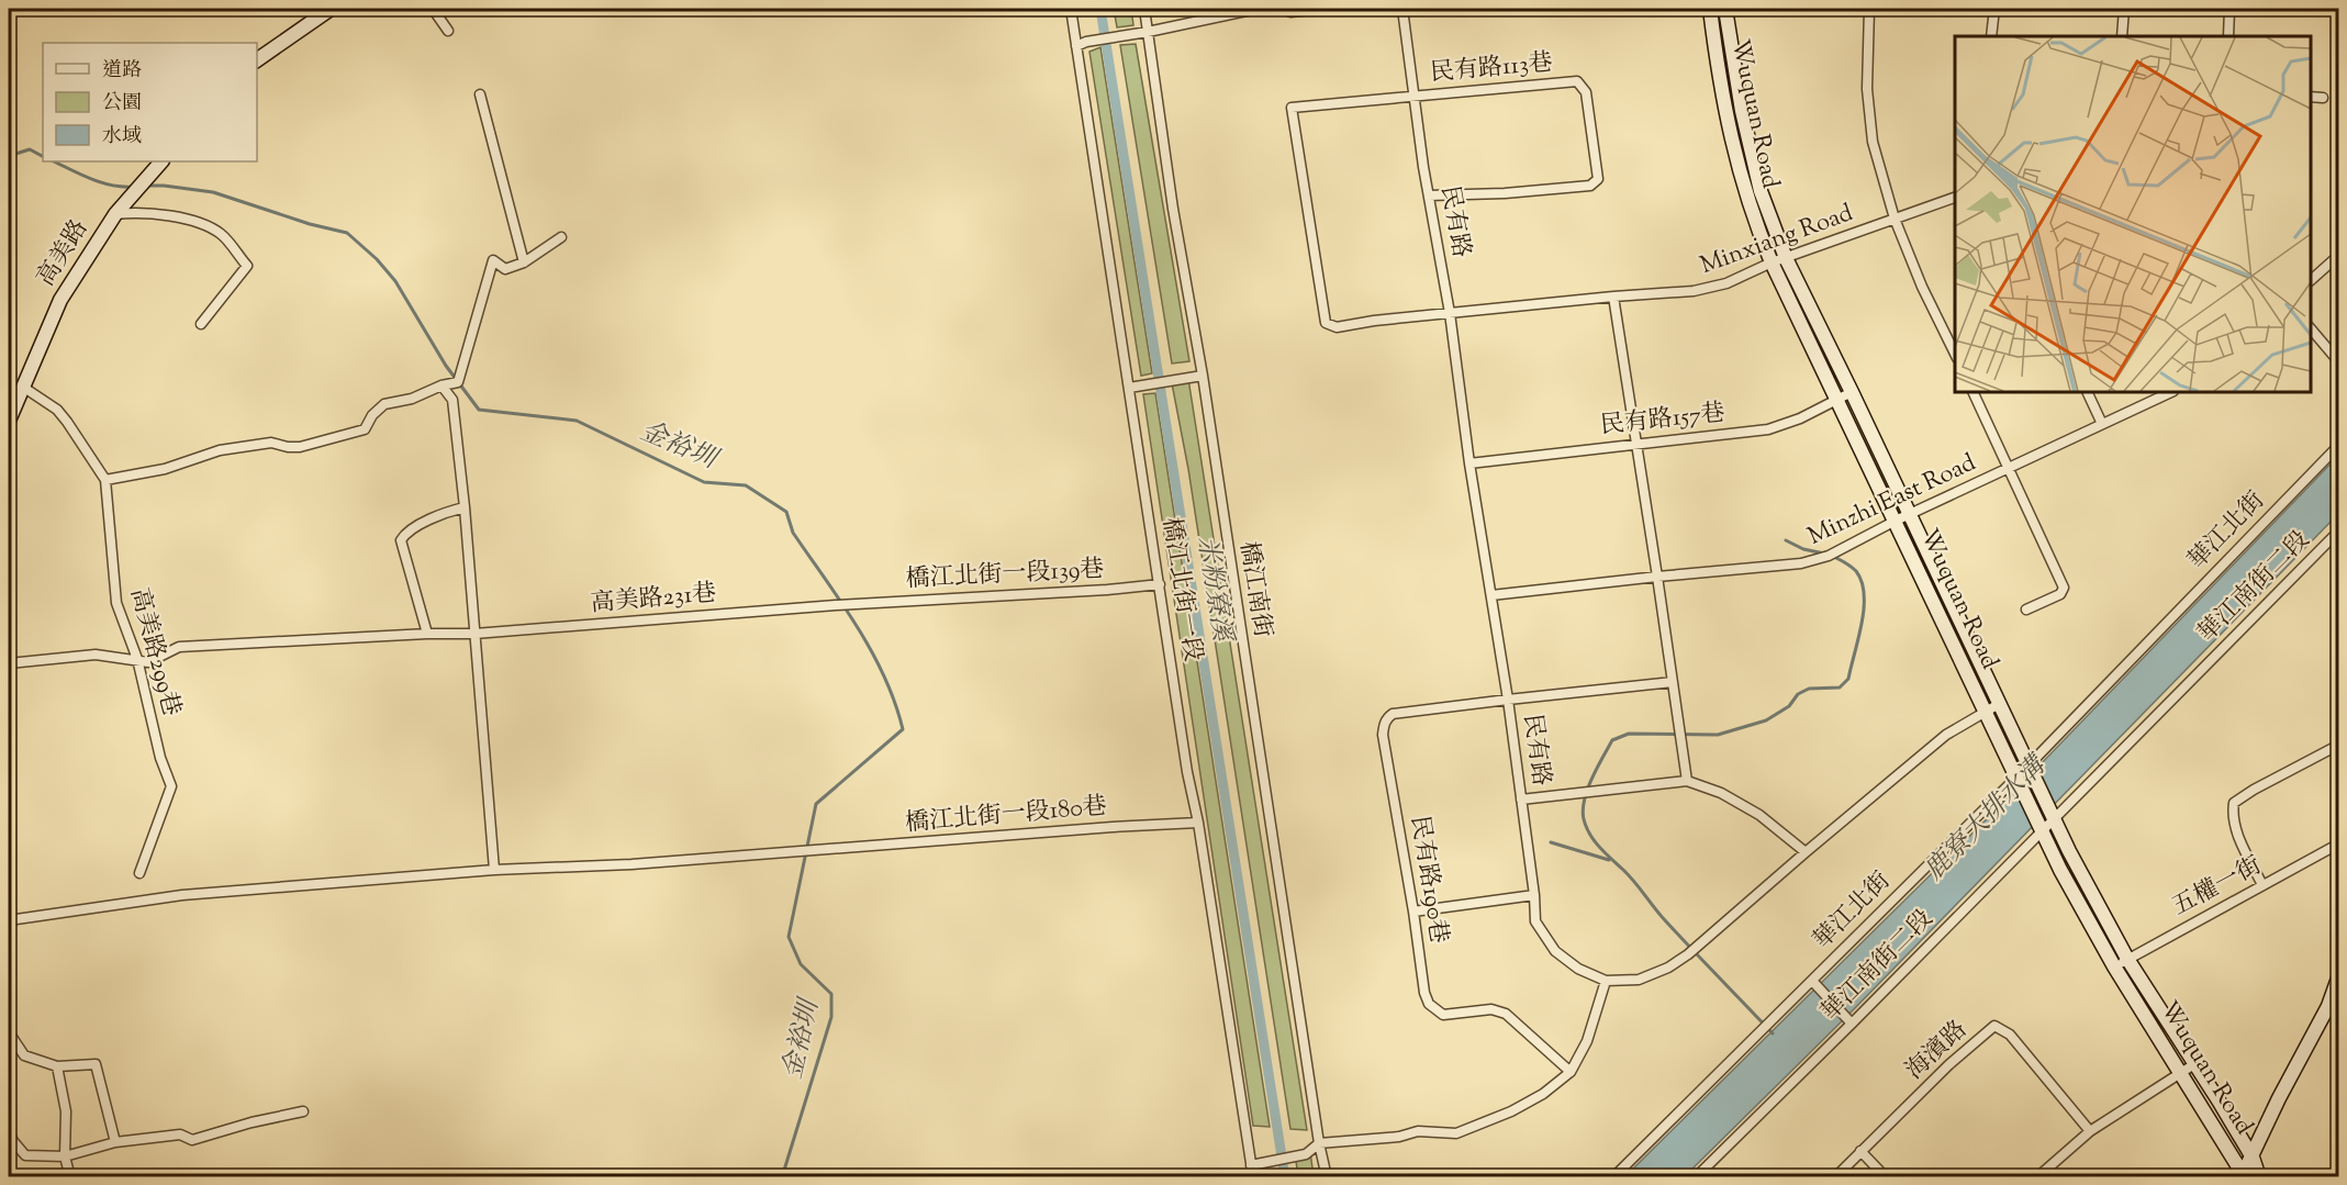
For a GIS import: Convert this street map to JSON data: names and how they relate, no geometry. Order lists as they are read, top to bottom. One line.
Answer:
{"streets":{"street":["民有路113巷","Wuquan Road","民有路","Minxiang Road","高美路","民有路157巷","Minzhi East Road","華江北街","橋江北街一段139巷","華江南街二段","橋江北街一段","橋江南街","高美路231巷","高美路299巷","橋江北街一段180巷","民有路190巷","五權一街","海濱路"]},"crossings":[["民有路113巷","民有路"],["民有路113巷","Minxiang Road"],["Wuquan Road","民有路"],["Wuquan Road","Minxiang Road"],["Wuquan Road","民有路157巷"],["Wuquan Road","Minzhi East Road"],["Wuquan Road","華江北街"],["Wuquan Road","華江南街二段"],["Wuquan Road","五權一街"],["民有路","Minxiang Road"],["民有路","民有路157巷"],["民有路","Minzhi East Road"],["民有路","民有路190巷"],["高美路","高美路299巷"],["橋江北街一段139巷","橋江北街一段"],["橋江北街一段139巷","高美路231巷"],["橋江北街一段","橋江北街一段180巷"],["高美路231巷","高美路299巷"]],"water":["金裕圳","米粉寮溪","鹿寮大排水溝"],"legend":["道路","公園","水域"]}
